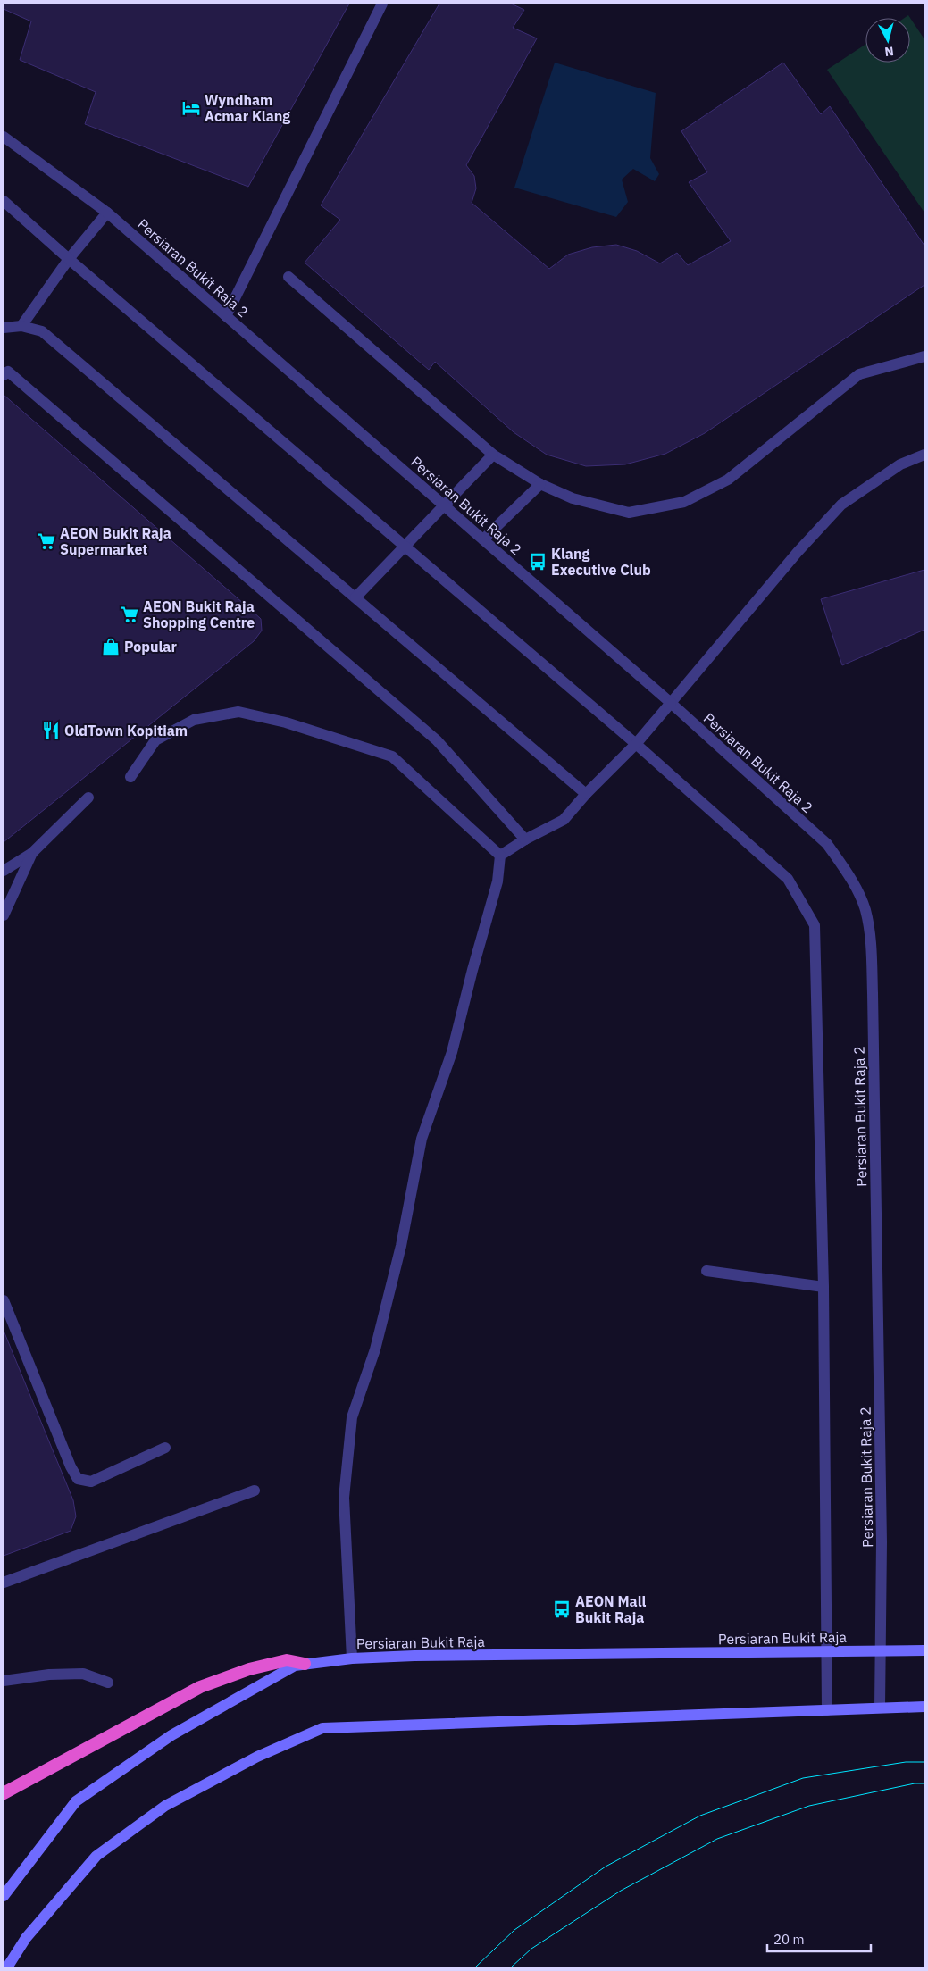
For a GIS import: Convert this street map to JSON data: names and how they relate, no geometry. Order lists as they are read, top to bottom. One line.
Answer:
{"streets":{"main road":["Persiaran Bukit Raja"],"street":["Persiaran Bukit Raja 2"]},"crossings":[["Persiaran Bukit Raja 2","Persiaran Bukit Raja"]],"places":{"hotel":["Wyndham Acmar Klang"],"supermarket":["AEON Bukit Raja Supermarket","AEON Bukit Raja Shopping Centre"],"bus stop":["Klang Executive Club","AEON Mall Bukit Raja"],"shop":["Popular"],"restaurant":["OldTown Kopitiam"]},"scale_bar":"20 m","north":"bottom"}
